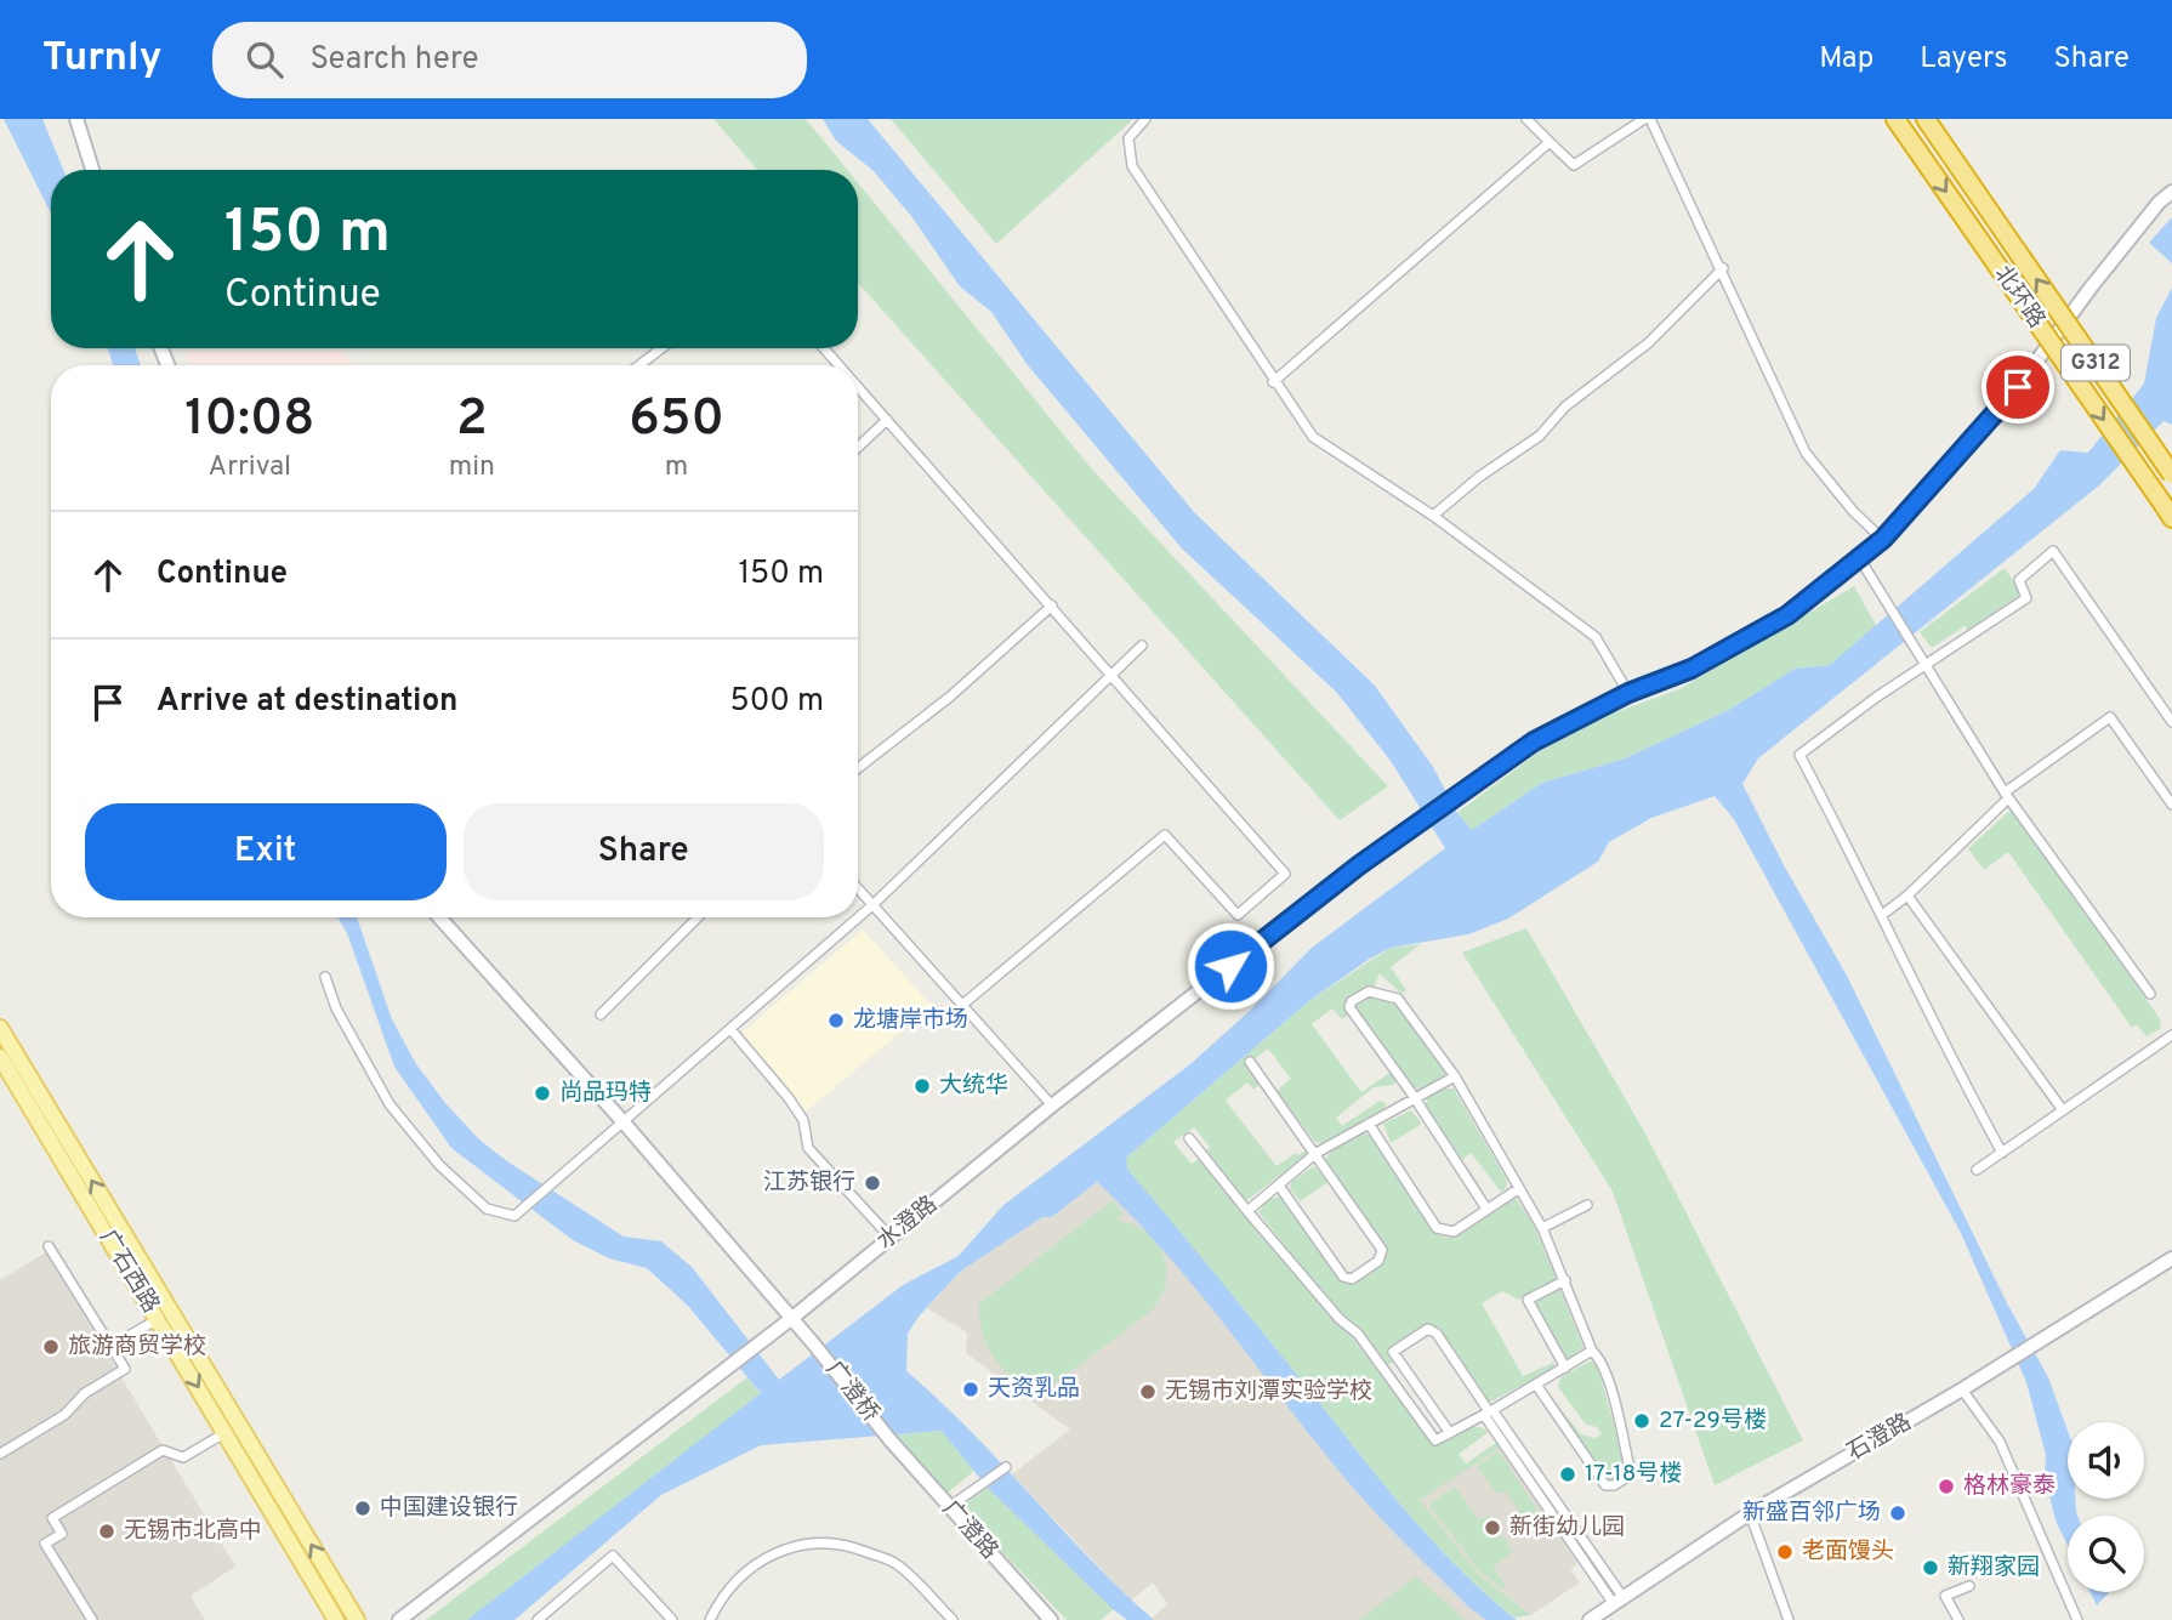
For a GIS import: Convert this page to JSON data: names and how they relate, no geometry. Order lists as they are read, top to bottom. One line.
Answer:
{"streets":{"highway":["北环路","G312"],"main road":["广石西路"],"street":["水澄路","广澄桥","石澄路","广澄路"]},"crossings":[["水澄路","广澄桥"],["广澄桥","广澄路"]],"places":["龙塘岸市场","大统华","尚品玛特","江苏银行","旅游商贸学校","天资乳品","无锡市刘潭实验学校","27-29号楼","17-18号楼","格林豪泰","中国建设银行","新盛百邻广场","新街幼儿园","无锡市北高中","老面馒头","新翔家园"],"page":{"header":"Turnly","search":"Search here","nav":["Map","Layers","Share"],"turn":["150 m","Continue"],"eta":["10:08","Arrival","2","min","650","m"],"list":[{"name":"Continue","value":"150 m"},{"name":"Arrive at destination","value":"500 m"}],"buttons":["Exit","Share"]}}
